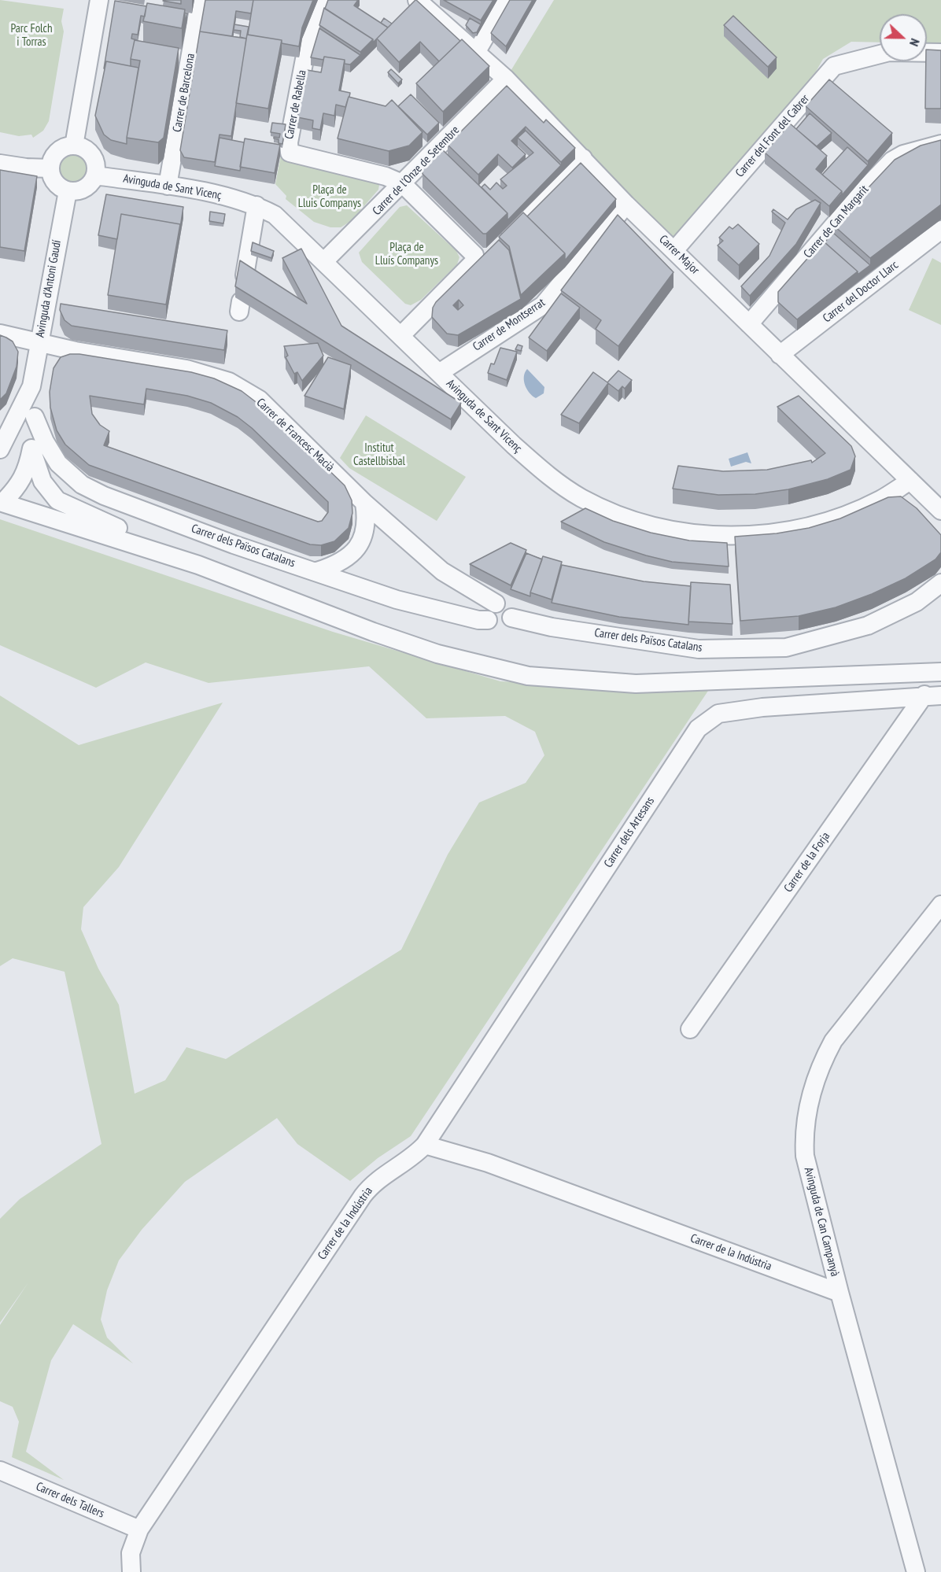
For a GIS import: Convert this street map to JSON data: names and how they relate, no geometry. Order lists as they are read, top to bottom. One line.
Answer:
{"streets":{"street":["Carrer de Barcelona","Carrer de Rabella","Carrer del Font del Cabrer","Carrer de l'Onze de Setembre","Avinguda de Sant Vicenç","Carrer de Can Margarit","Carrer Major","Avinguda d'Antoni Gaudí","Carrer del Doctor Llarc","Carrer de Montserrat","Carrer de Francesc Macià","Carrer dels Països Catalans","Carrer dels Artesans","Carrer de la Forja","Avinguda de Can Campanyà","Carrer de la Indústria","Carrer dels Tallers"]},"crossings":[["Carrer de Barcelona","Avinguda de Sant Vicenç"],["Carrer de Rabella","Carrer de l'Onze de Setembre"],["Carrer del Font del Cabrer","Carrer Major"],["Carrer de l'Onze de Setembre","Avinguda de Sant Vicenç"],["Carrer de l'Onze de Setembre","Carrer Major"],["Avinguda de Sant Vicenç","Carrer Major"],["Avinguda de Sant Vicenç","Avinguda d'Antoni Gaudí"],["Avinguda de Sant Vicenç","Carrer de Montserrat"],["Carrer de Can Margarit","Carrer Major"],["Carrer Major","Carrer del Doctor Llarc"],["Carrer Major","Carrer de Montserrat"],["Avinguda d'Antoni Gaudí","Carrer de Francesc Macià"],["Carrer de Francesc Macià","Carrer dels Països Catalans"],["Carrer dels Artesans","Carrer de la Forja"],["Carrer dels Artesans","Carrer de la Indústria"],["Avinguda de Can Campanyà","Carrer de la Indústria"],["Carrer de la Indústria","Carrer dels Tallers"]],"parks":["Parc Folch i Torras","Plaça de Lluis Companys","Plaça de Lluís Companys","Institut Castellbisbal"],"north":"right"}
